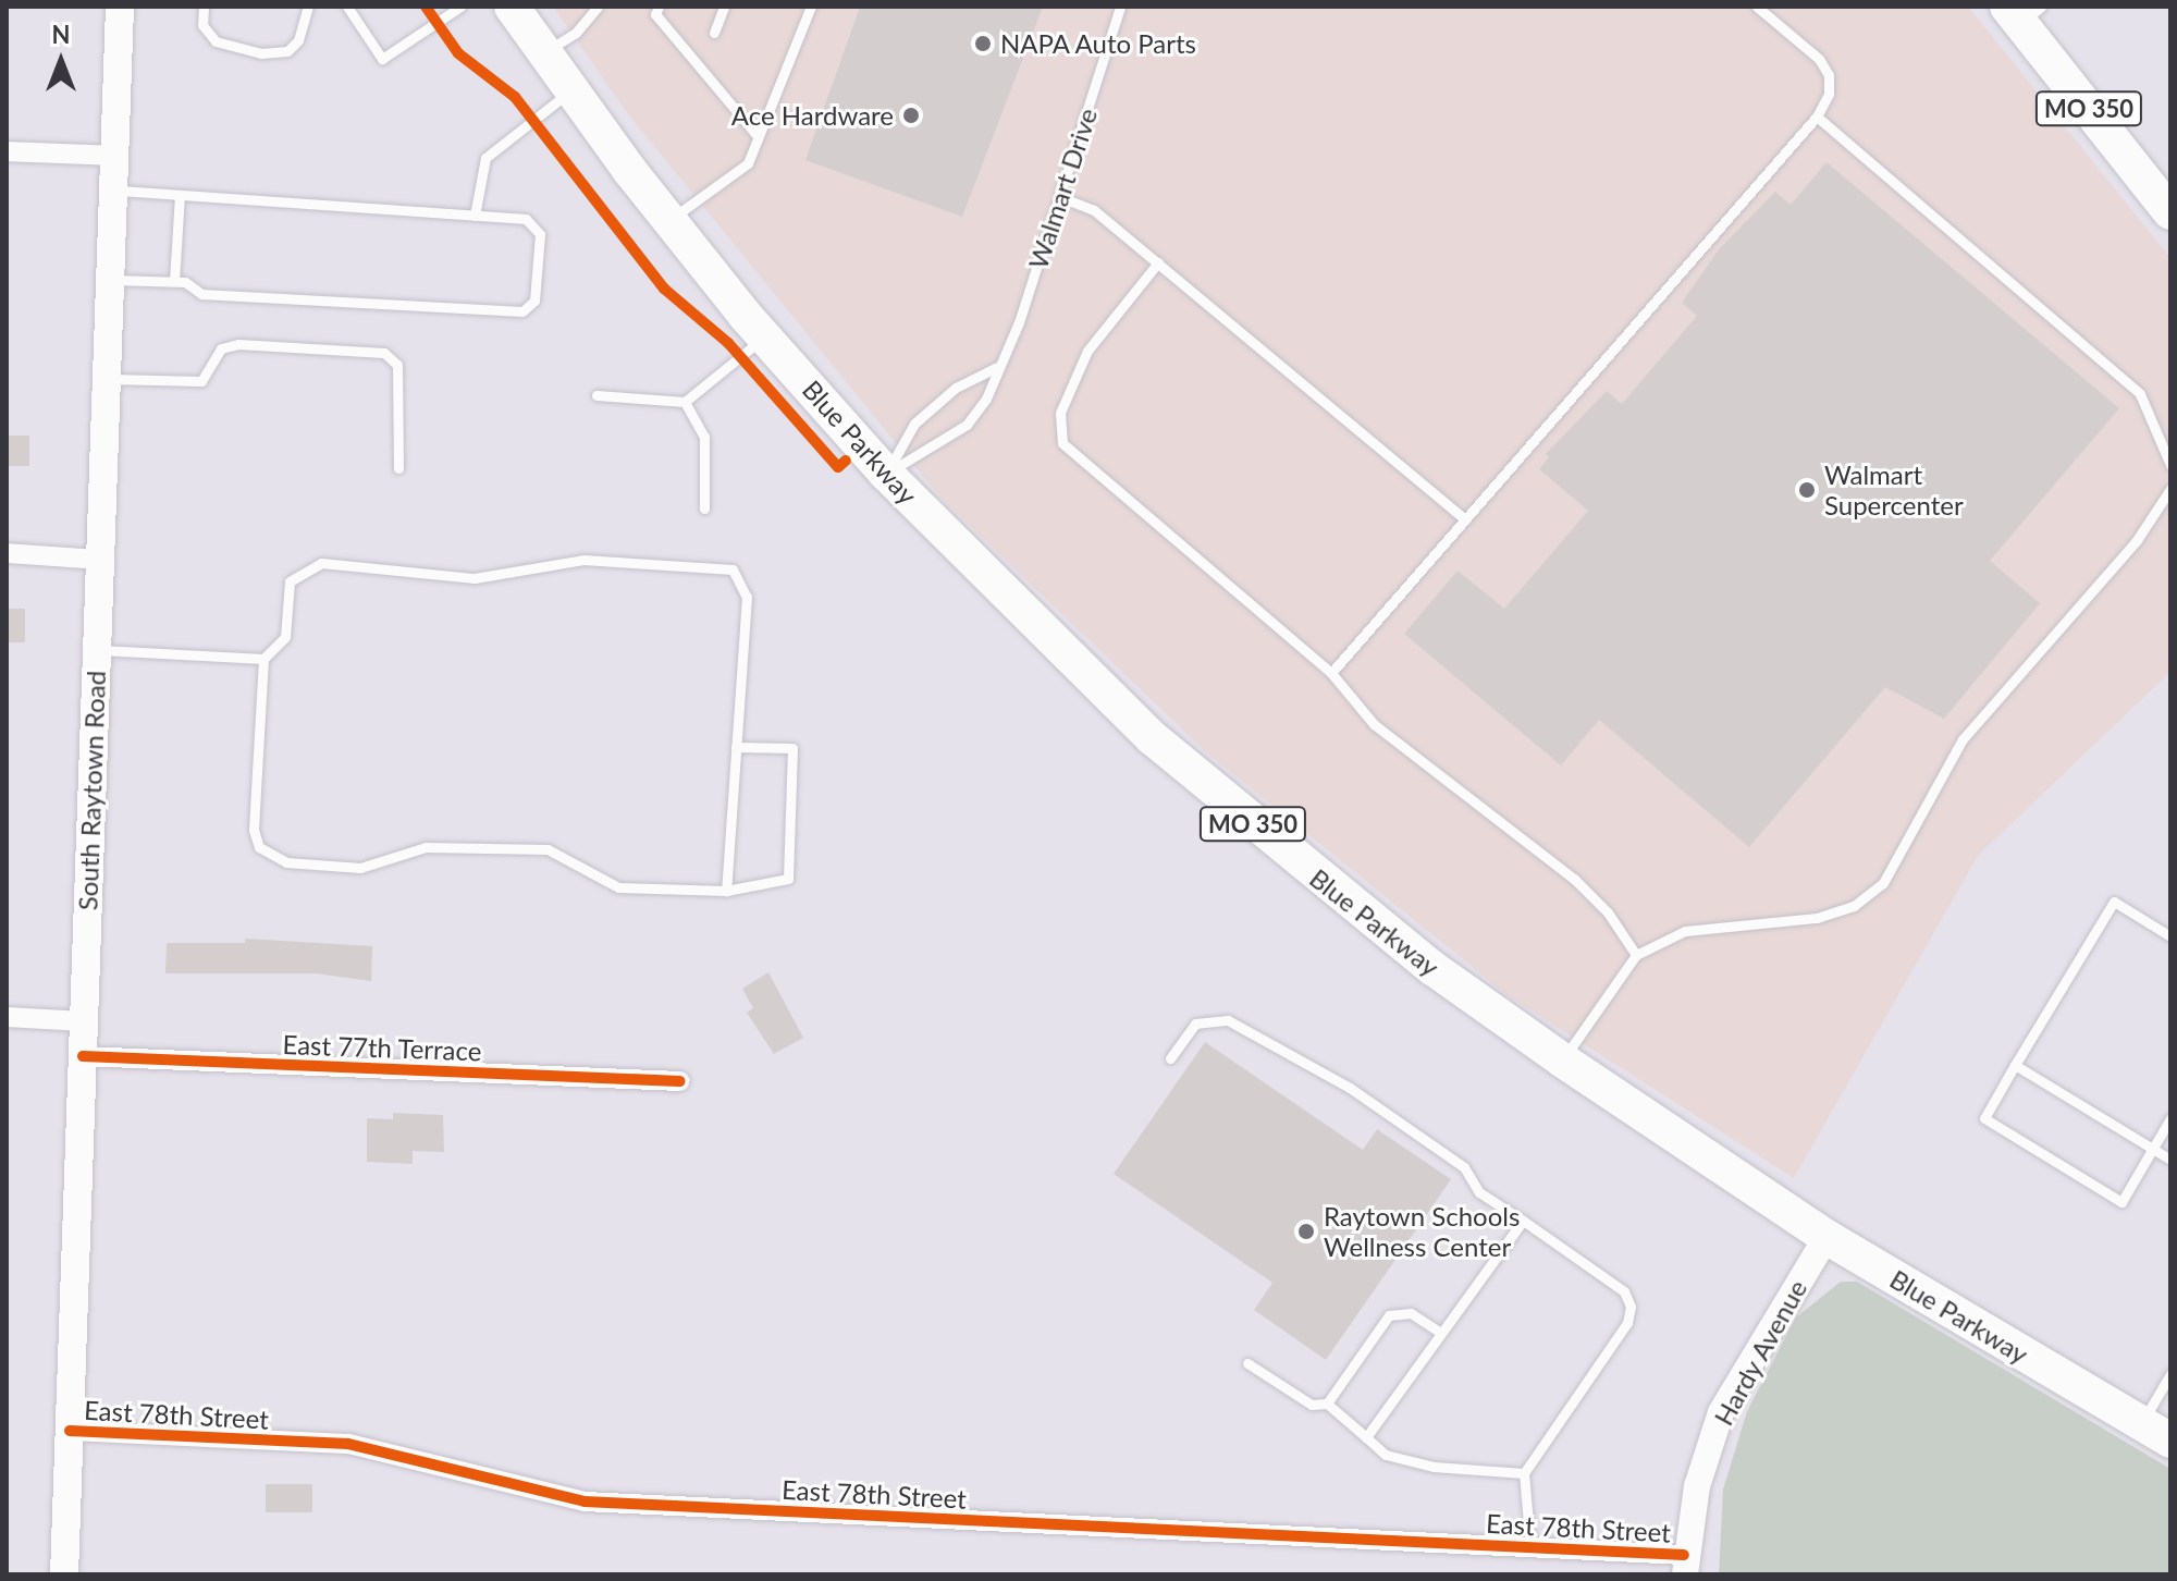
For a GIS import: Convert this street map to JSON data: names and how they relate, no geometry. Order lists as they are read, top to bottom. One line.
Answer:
{"streets":{"highway":["MO 350","Blue Parkway"],"main road":["South Raytown Road"],"street":["East 77th Terrace","Hardy Avenue","East 78th Street"],"lane":["Walmart Drive"]},"crossings":[["Walmart Drive","Blue Parkway"],["Blue Parkway","Hardy Avenue"],["South Raytown Road","East 77th Terrace"],["South Raytown Road","East 78th Street"],["Hardy Avenue","East 78th Street"]],"places":["NAPA Auto Parts","Ace Hardware","Walmart Supercenter","Raytown Schools Wellness Center"],"north":"top"}
